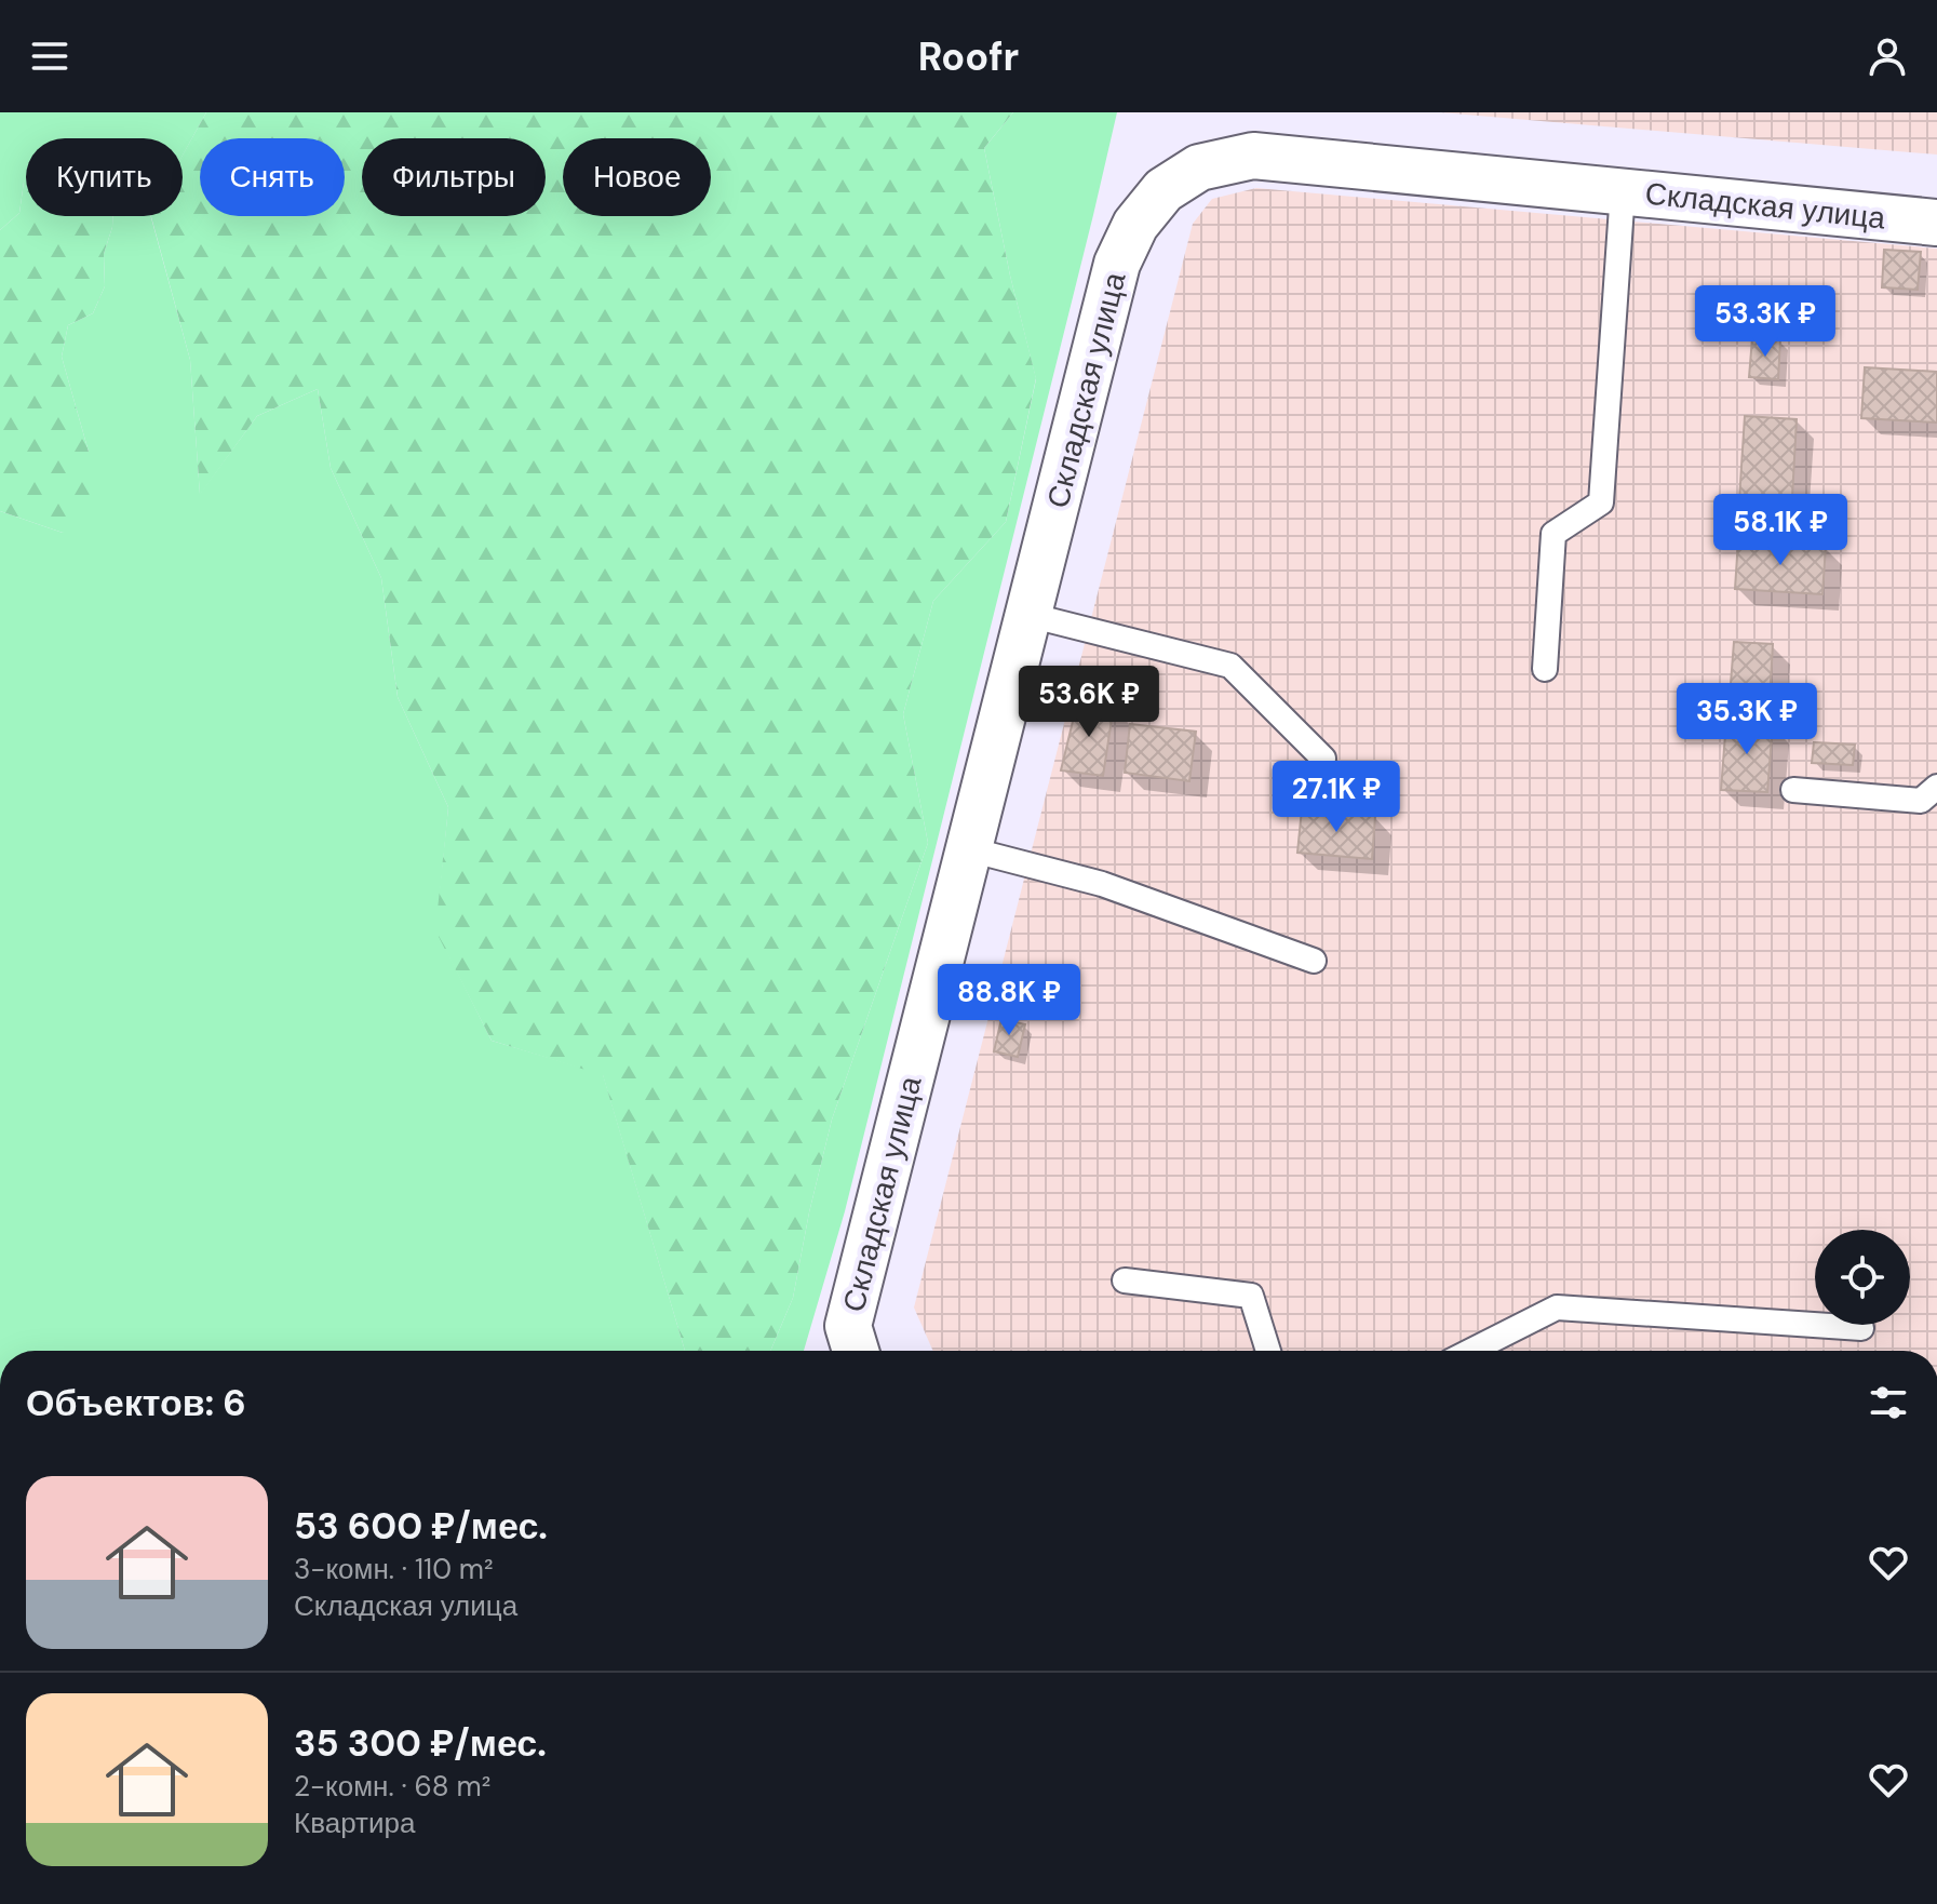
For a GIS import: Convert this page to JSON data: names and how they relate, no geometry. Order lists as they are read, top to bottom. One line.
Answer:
{"streets":{"street":["Складская улица"]},"page":{"header":"Roofr","chip":["Купить","Снять","Фильтры","Новое"],"price":["53.3K ₽","58.1K ₽","53.6K ₽","35.3K ₽","27.1K ₽","88.8K ₽"],"heading":"Объектов: 6","list":[{"name":"53 600 ₽/мес.","note":"3-комн. · 110 m² · Складская улица"},{"name":"35 300 ₽/мес.","note":"2-комн. · 68 m² · Квартира"}]}}
